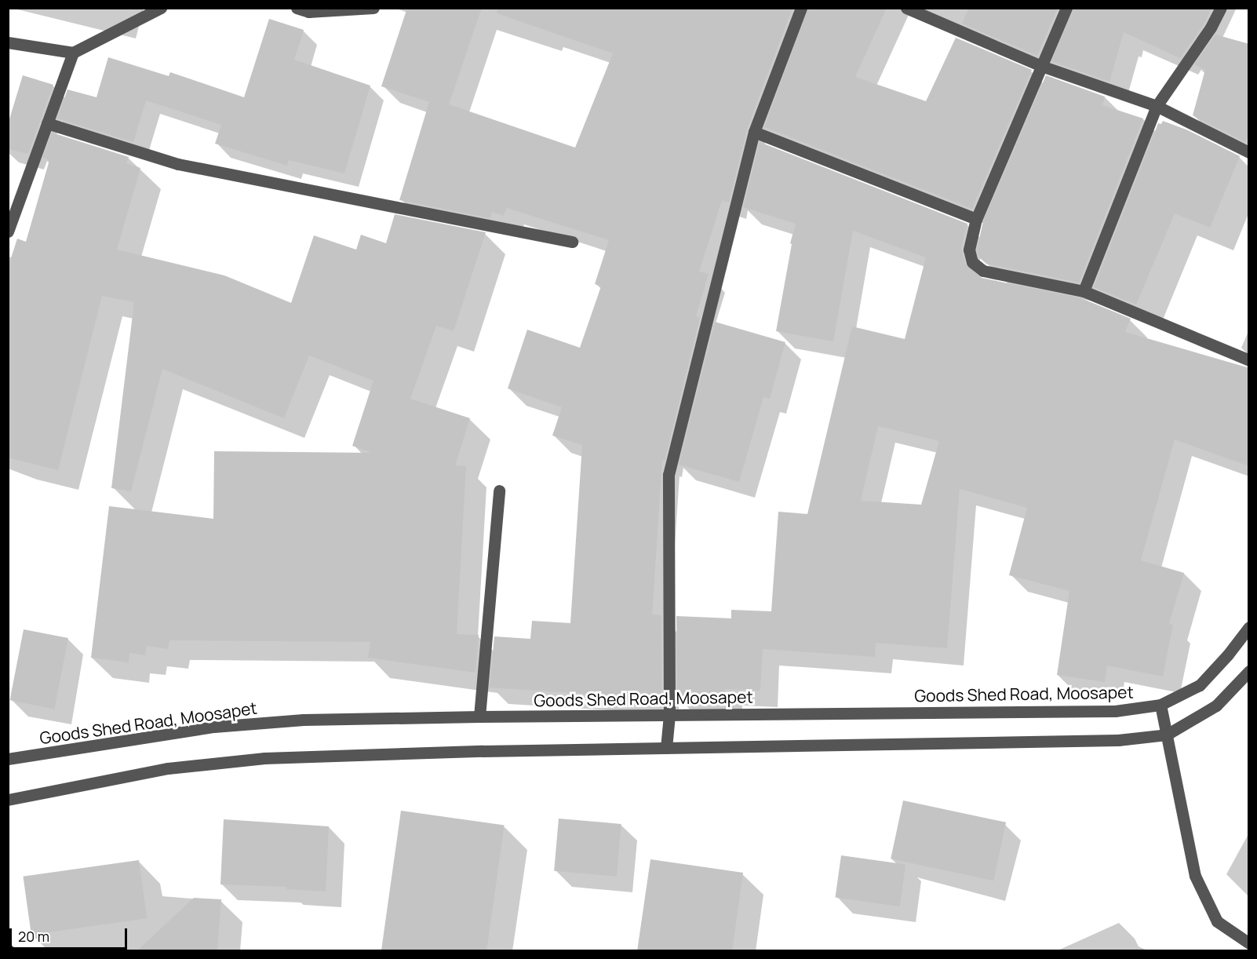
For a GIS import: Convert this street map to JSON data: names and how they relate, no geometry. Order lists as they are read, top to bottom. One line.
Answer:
{"streets":{"street":["Goods Shed Road, Moosapet"]},"scale_bar":"20 m"}
